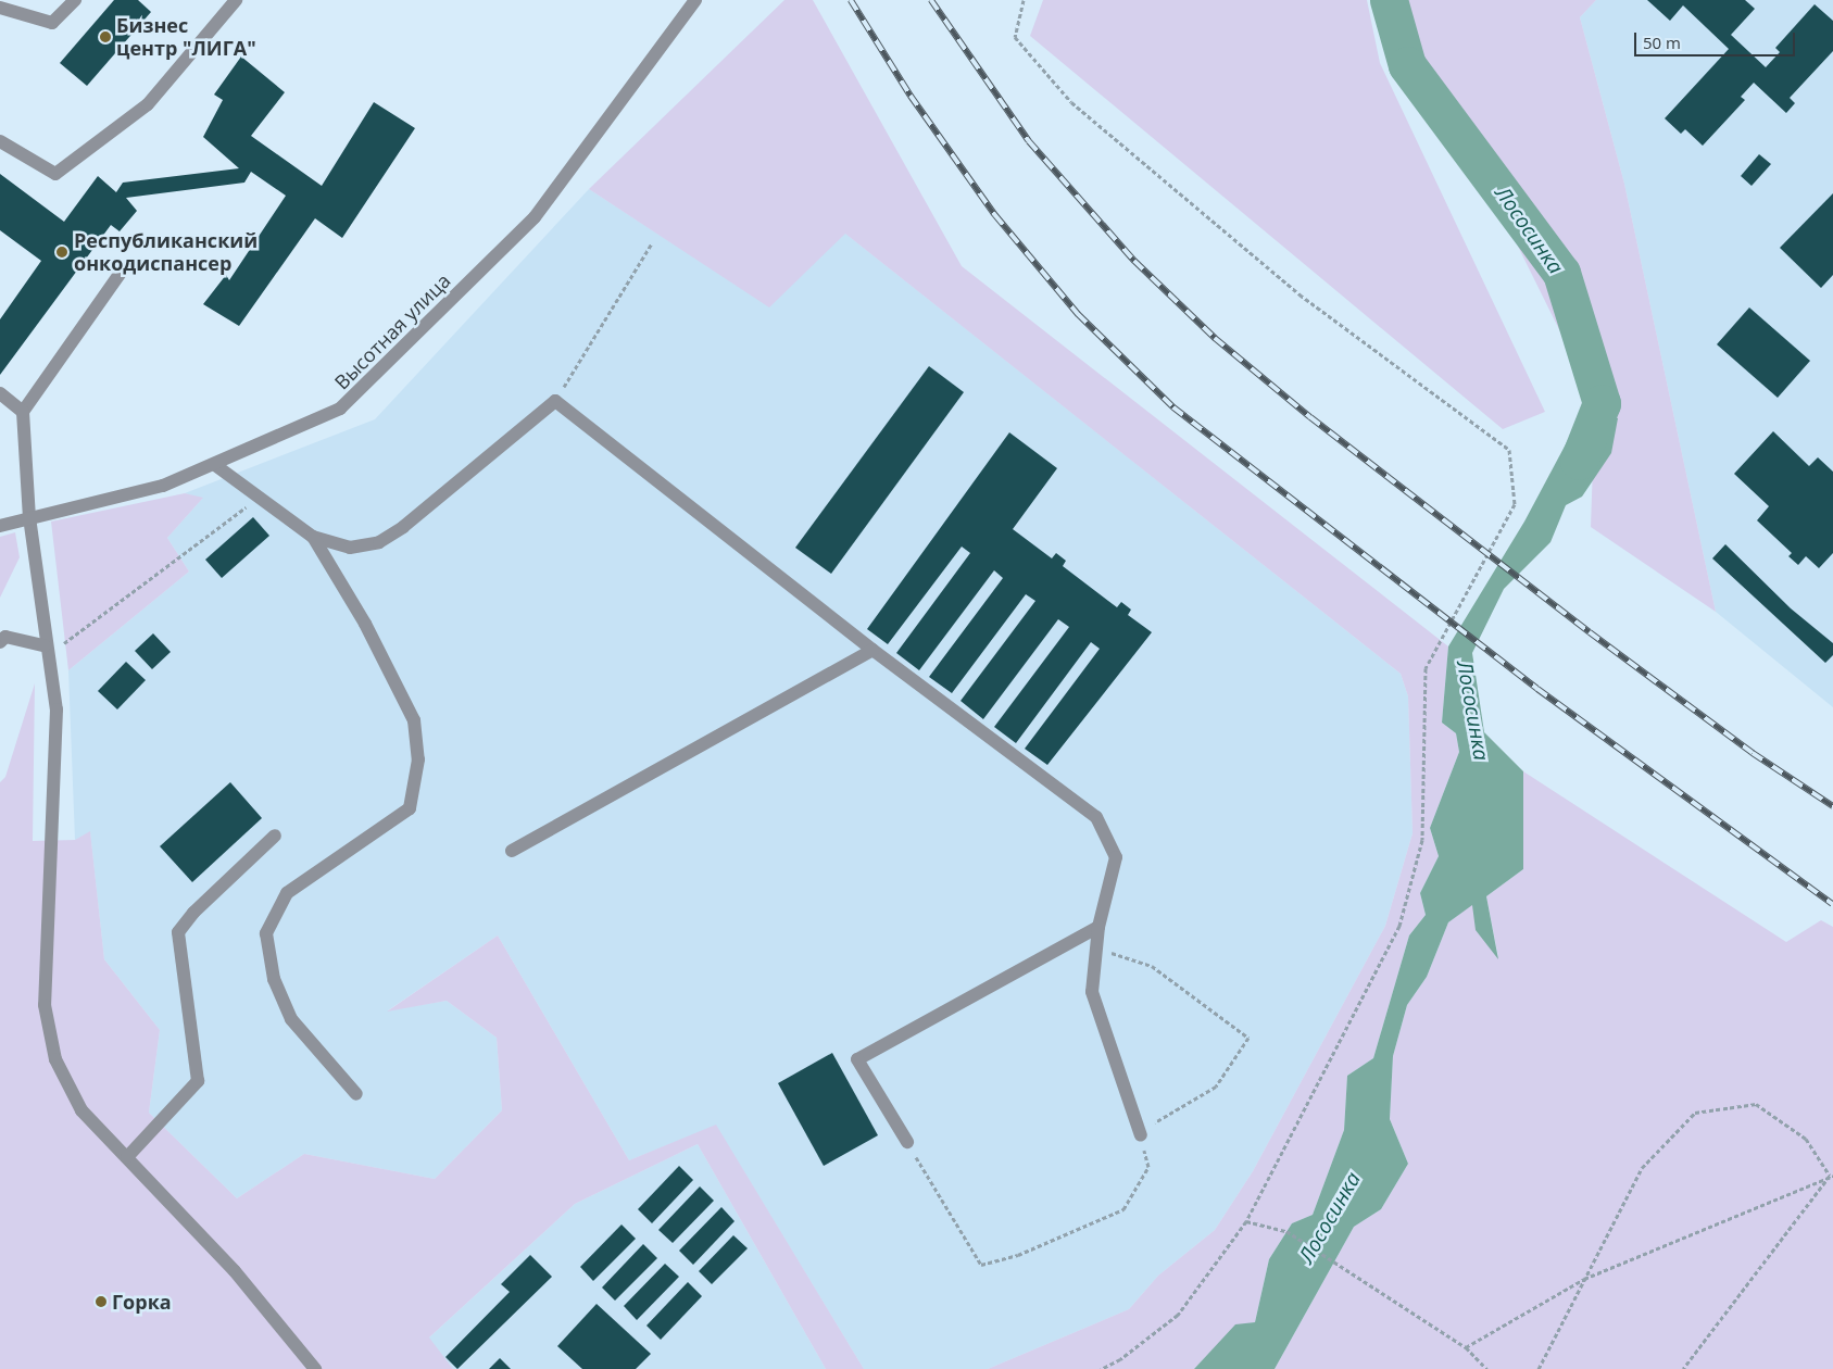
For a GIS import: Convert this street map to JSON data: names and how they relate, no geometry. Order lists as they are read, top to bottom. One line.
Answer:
{"streets":{"lane":["Высотная улица"]},"water":["Лососинка"],"places":["Бизнес центр \"ЛИГА\"","Республиканский онкодиспансер","Горка"],"scale_bar":"50 m"}
